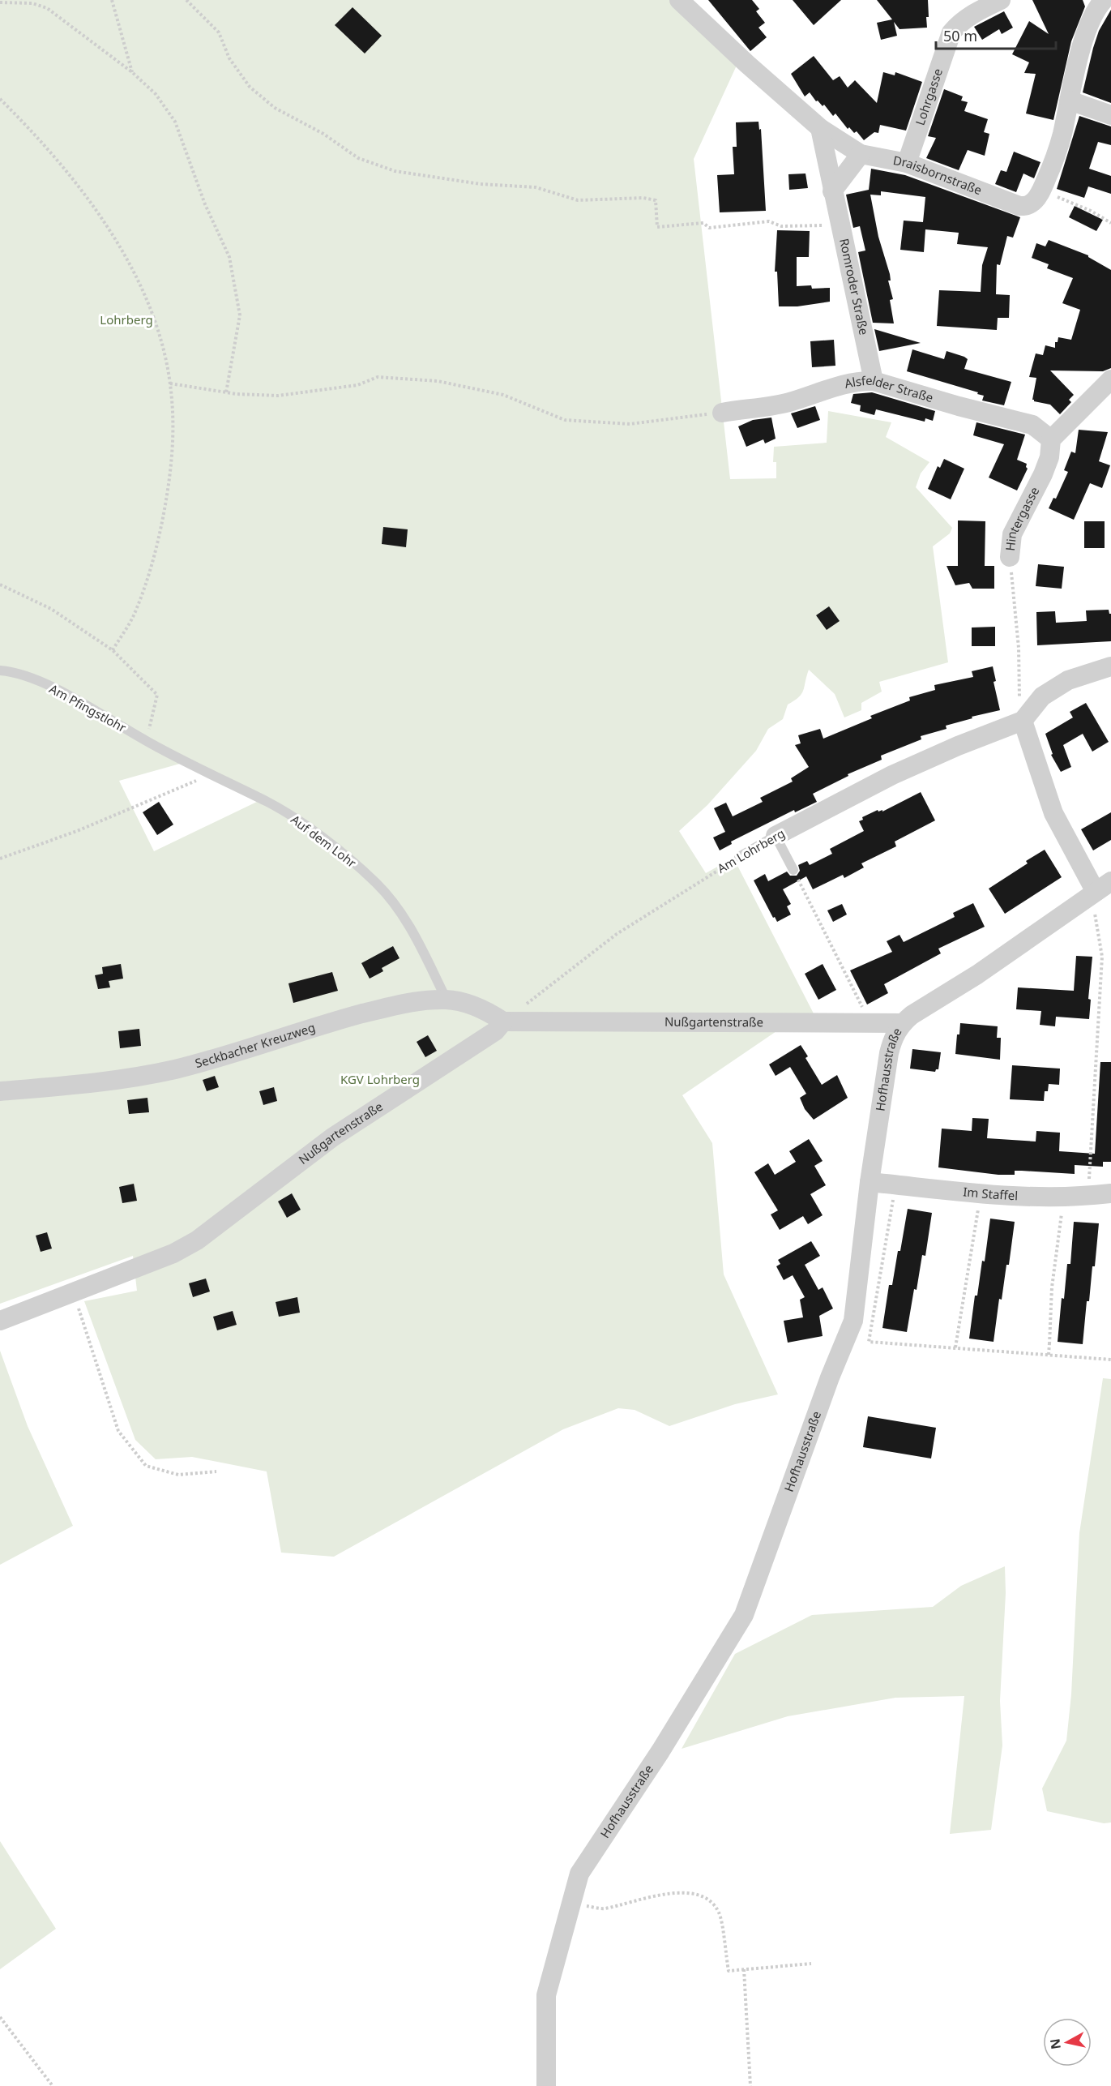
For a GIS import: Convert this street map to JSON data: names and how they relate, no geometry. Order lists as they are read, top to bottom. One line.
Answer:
{"streets":{"street":["Lohrgasse","Draisbornstraße","Romroder Straße","Alsfelder Straße","Hintergasse","Am Lohrberg","Nußgartenstraße","Seckbacher Kreuzweg","Hofhausstraße","Im Staffel"],"lane":["Am Pfingstlohr","Auf dem Lohr"]},"crossings":[["Lohrgasse","Draisbornstraße"],["Draisbornstraße","Romroder Straße"],["Romroder Straße","Alsfelder Straße"],["Alsfelder Straße","Hintergasse"],["Am Pfingstlohr","Auf dem Lohr"],["Auf dem Lohr","Seckbacher Kreuzweg"],["Nußgartenstraße","Seckbacher Kreuzweg"],["Nußgartenstraße","Hofhausstraße"],["Hofhausstraße","Im Staffel"]],"parks":["Lohrberg","KGV Lohrberg"],"scale_bar":"50 m","north":"left"}
